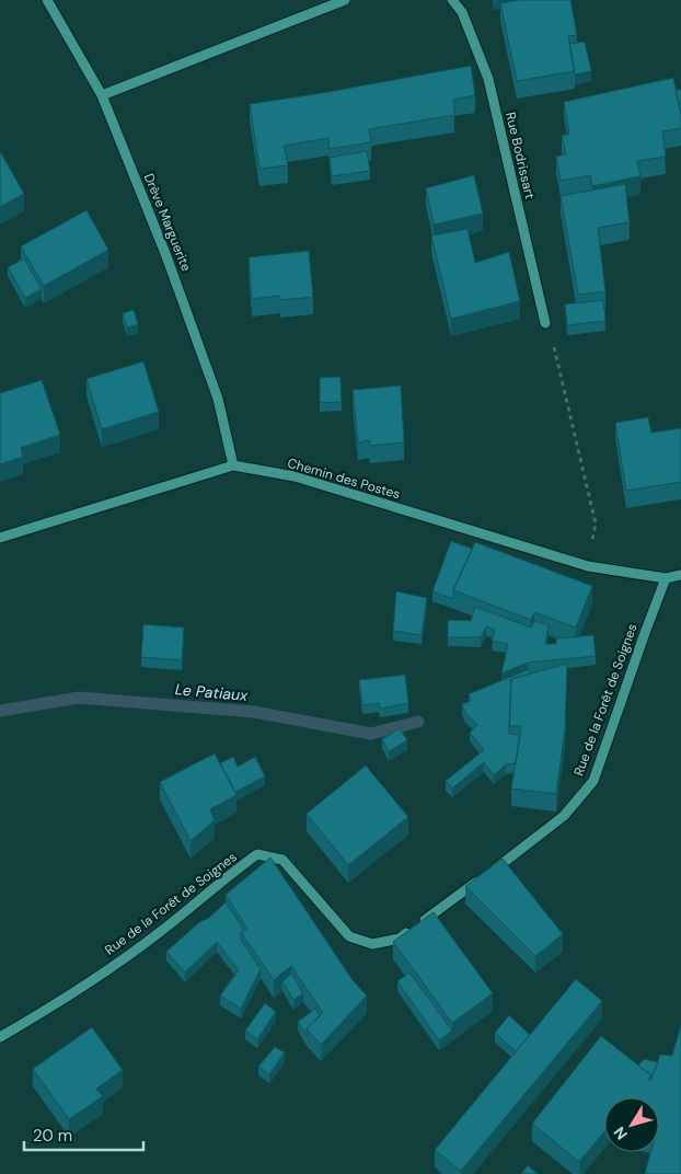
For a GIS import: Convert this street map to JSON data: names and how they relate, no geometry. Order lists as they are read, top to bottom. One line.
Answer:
{"streets":{"street":["Rue Bodrissart","Drève Marguerite","Chemin des Postes","Rue de la Forêt de Soignes"]},"crossings":[["Drève Marguerite","Chemin des Postes"],["Chemin des Postes","Rue de la Forêt de Soignes"]],"water":["Le Patiaux"],"scale_bar":"20 m","north":"bottom left"}
